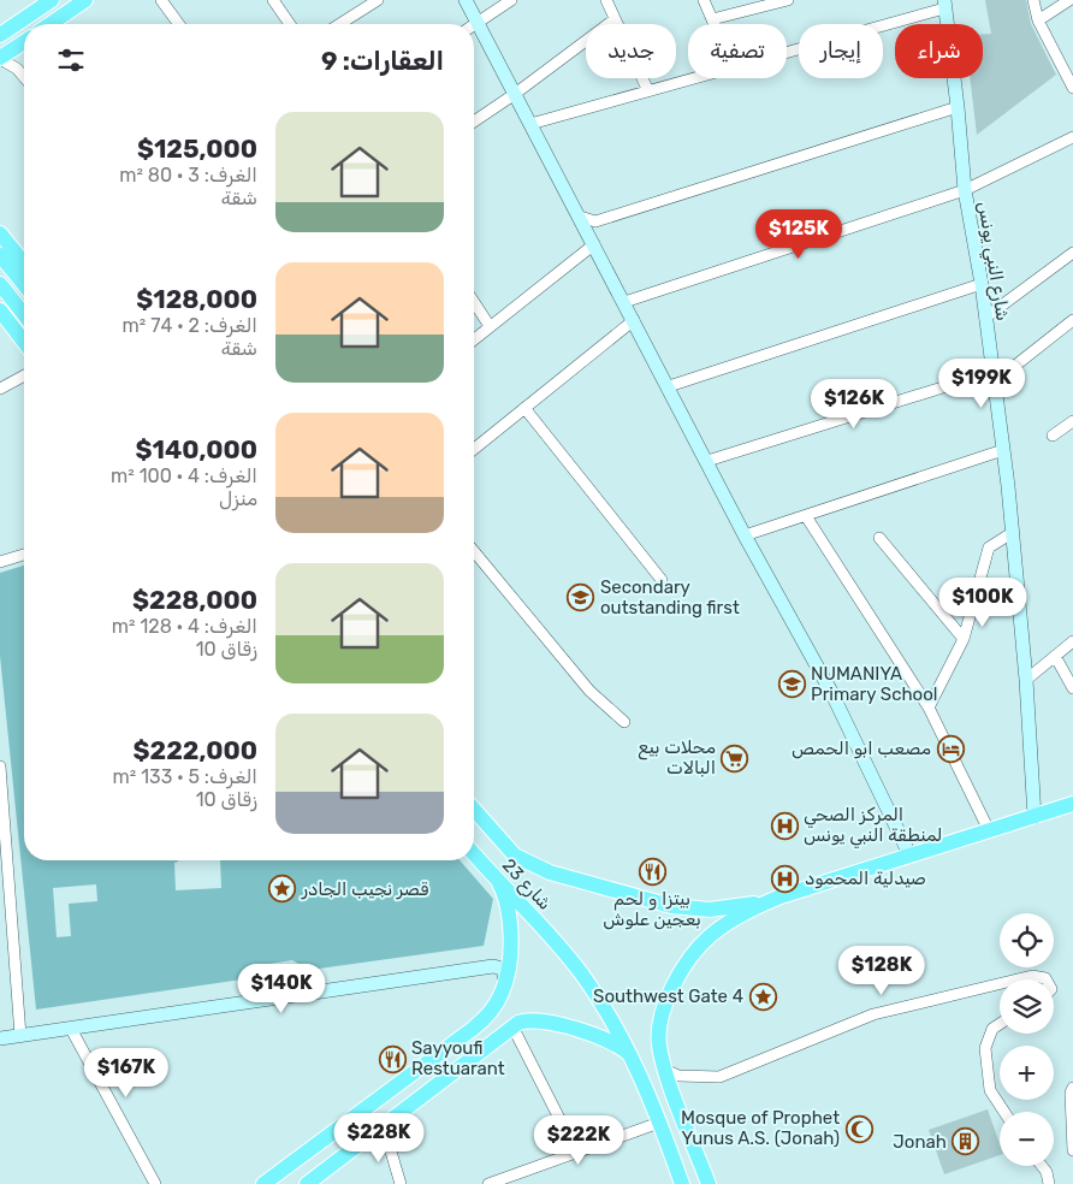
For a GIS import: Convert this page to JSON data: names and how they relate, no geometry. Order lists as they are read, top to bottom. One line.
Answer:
{"streets":{"main road":["شارع 23"],"street":["شارع النبي يونس"]},"places":{"school or university":["Secondary outstanding first","NUMANIYA Primary School"],"hotel":["مصعب ابو الحمص"],"supermarket":["محلات بيع البالات"],"hospital":["المركز الصحي لمنطقة النبي يونس","صيدلية المحمود"],"restaurant":["بيتزا و لحم بعجين علوش","Sayyoufi Restuarant"],"place":["قصر نجيب الجادر","Southwest Gate 4"],"mosque":["Mosque of Prophet Yunus A.S. (Jonah)"],"building":["Jonah"]},"page":{"chip":["شراء","إيجار","تصفية","جديد"],"heading":"العقارات: 9","list":[{"name":"$125,000","note":"الغرف: 3 · 80 m² · شقة"},{"name":"$128,000","note":"الغرف: 2 · 74 m² · شقة"},{"name":"$140,000","note":"الغرف: 4 · 100 m² · منزل"},{"name":"$228,000","note":"الغرف: 4 · 128 m² · زقاق 10"},{"name":"$222,000","note":"الغرف: 5 · 133 m² · زقاق 10"}],"price":["$125K","$199K","$126K","$100K","$128K","$140K","$167K","$228K","$222K"],"map_buttons":["+","−"]}}
